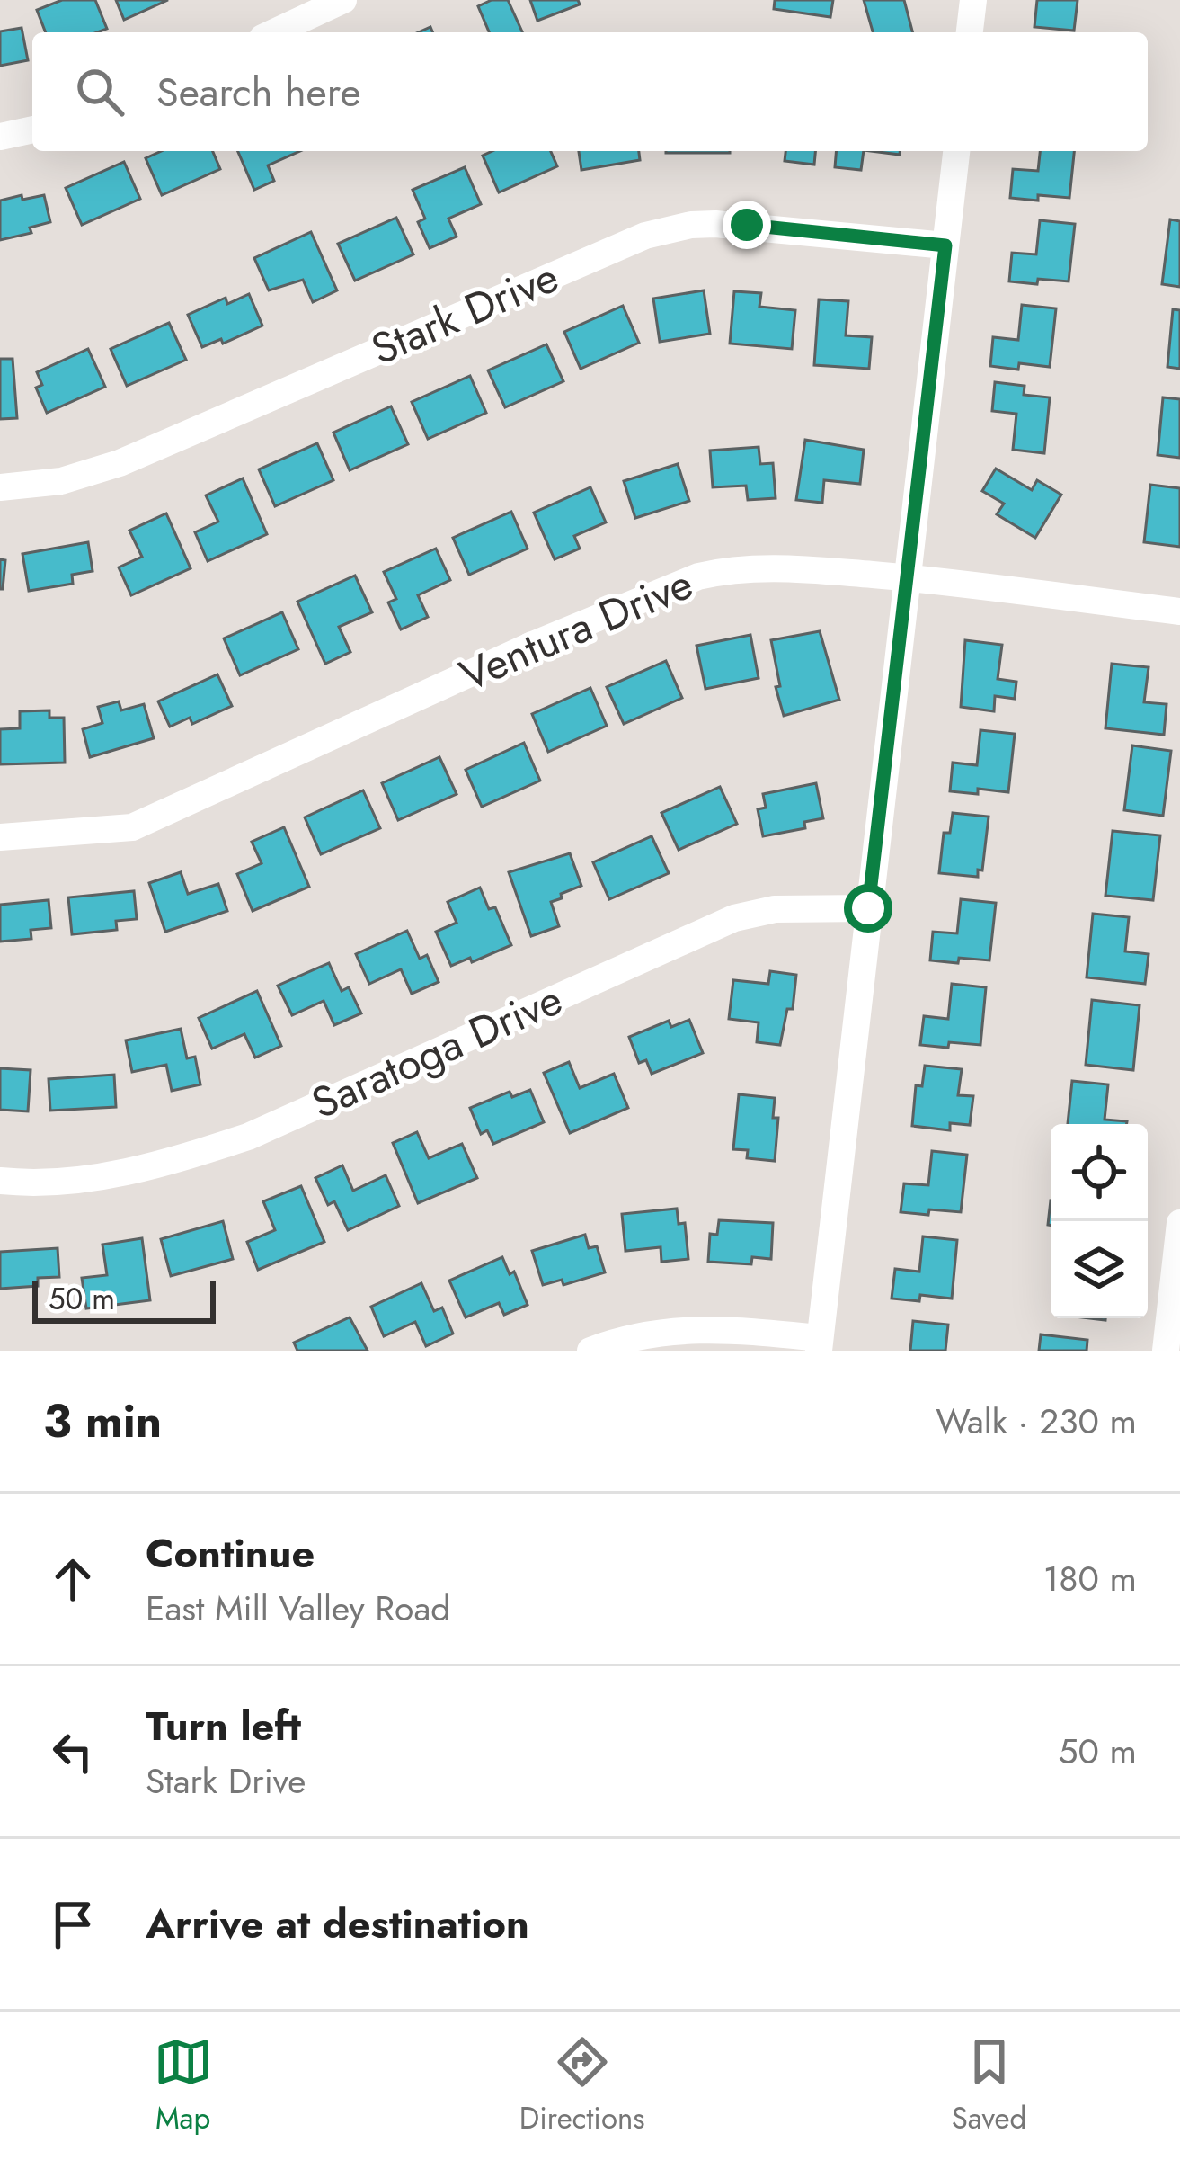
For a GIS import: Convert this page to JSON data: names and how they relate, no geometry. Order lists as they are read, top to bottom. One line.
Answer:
{"streets":{"street":["Stark Drive","Ventura Drive","Saratoga Drive"]},"scale_bar":"50 m","page":{"search":"Search here","scale":"50 m","heading":["3 min","Walk · 230 m"],"list":[["Continue","East Mill Valley Road","180 m"],["Turn left","Stark Drive","50 m"],"Arrive at destination"],"nav":["Map","Directions","Saved"]}}
